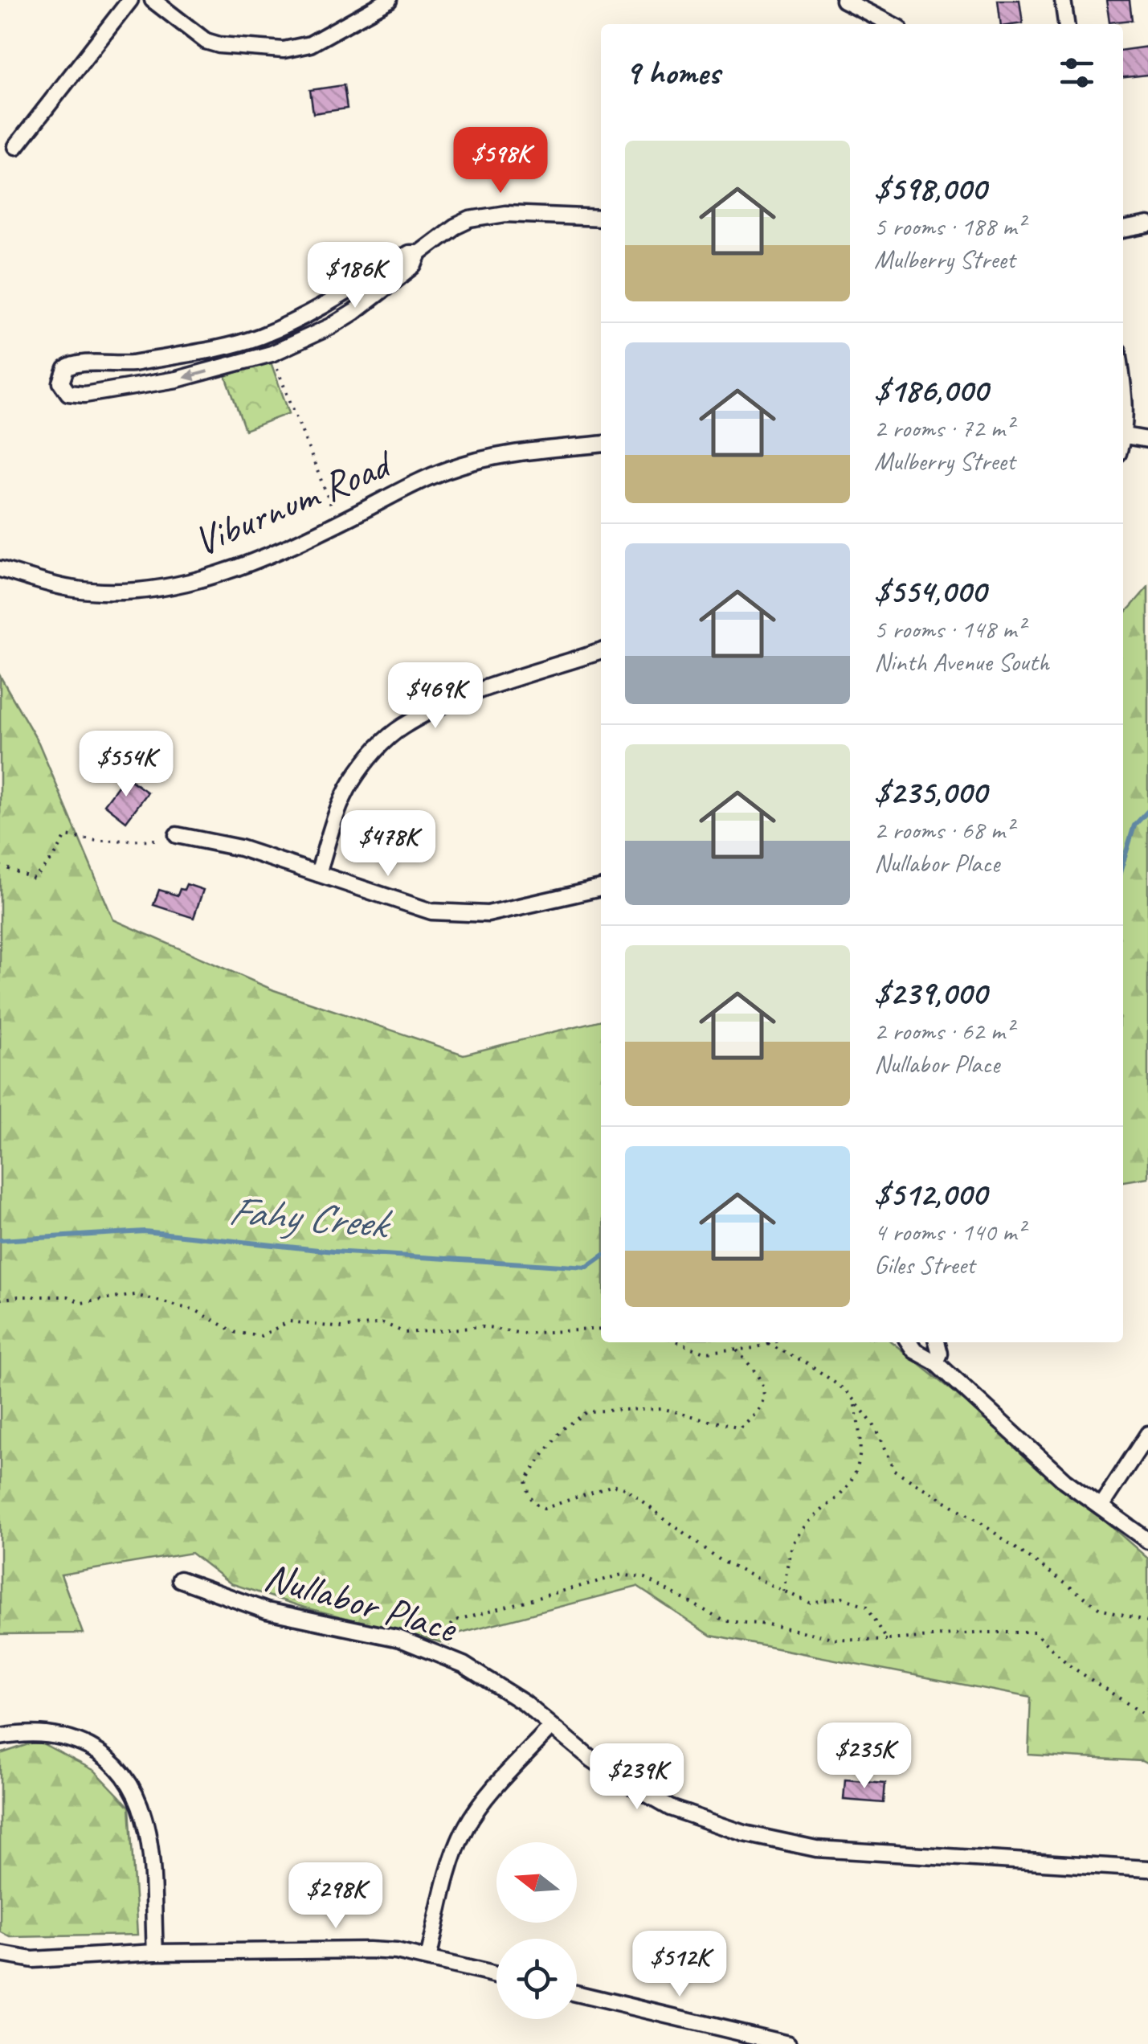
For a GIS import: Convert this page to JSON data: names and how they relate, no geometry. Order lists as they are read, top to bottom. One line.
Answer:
{"streets":{"street":["Viburnum Road","Nullabor Place"]},"water":["Fahy Creek"],"north":"left","page":{"heading":"9 homes","list":[{"name":"$598,000","note":"5 rooms · 188 m² · Mulberry Street"},{"name":"$186,000","note":"2 rooms · 72 m² · Mulberry Street"},{"name":"$554,000","note":"5 rooms · 148 m² · Ninth Avenue South"},{"name":"$235,000","note":"2 rooms · 68 m² · Nullabor Place"},{"name":"$239,000","note":"2 rooms · 62 m² · Nullabor Place"},{"name":"$512,000","note":"4 rooms · 140 m² · Giles Street"}],"price":["$598K","$186K","$469K","$554K","$478K","$235K","$239K","$298K","$512K"]}}
